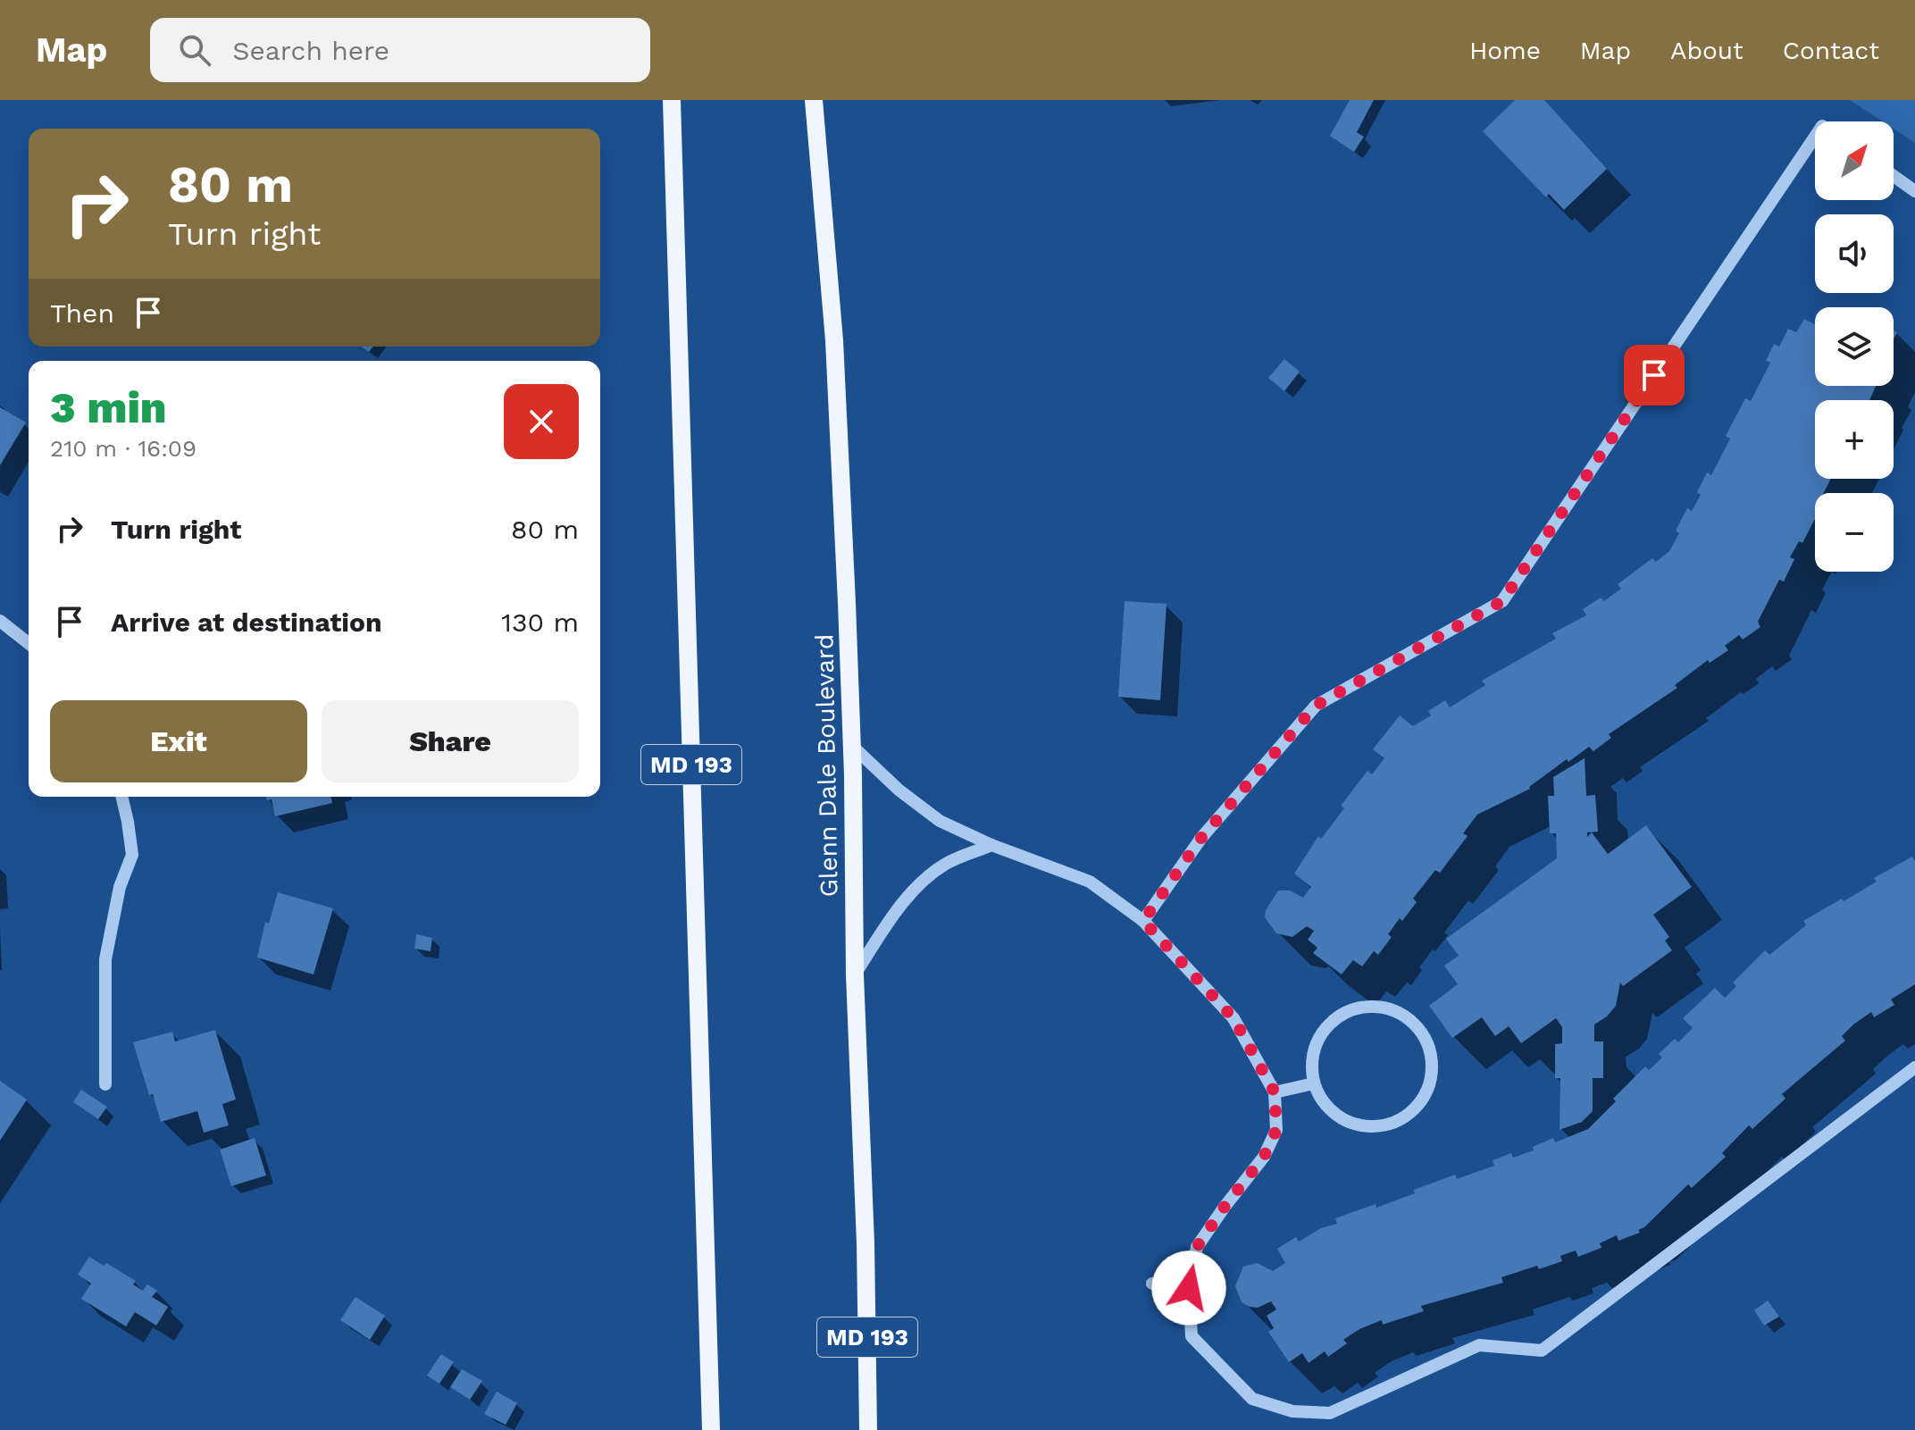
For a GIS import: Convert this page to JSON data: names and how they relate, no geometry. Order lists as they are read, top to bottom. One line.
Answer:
{"streets":{"main road":["MD 193","Glenn Dale Boulevard"]},"north":"top right","page":{"header":"Map","search":"Search here","nav":["Home","Map","About","Contact"],"map_buttons":["+","−"],"turn":["80 m","Turn right"],"then":"Then","heading":["3 min","210 m · 16:09"],"list":[{"name":"Turn right","value":"80 m"},{"name":"Arrive at destination","value":"130 m"}],"buttons":["Exit","Share"]}}
